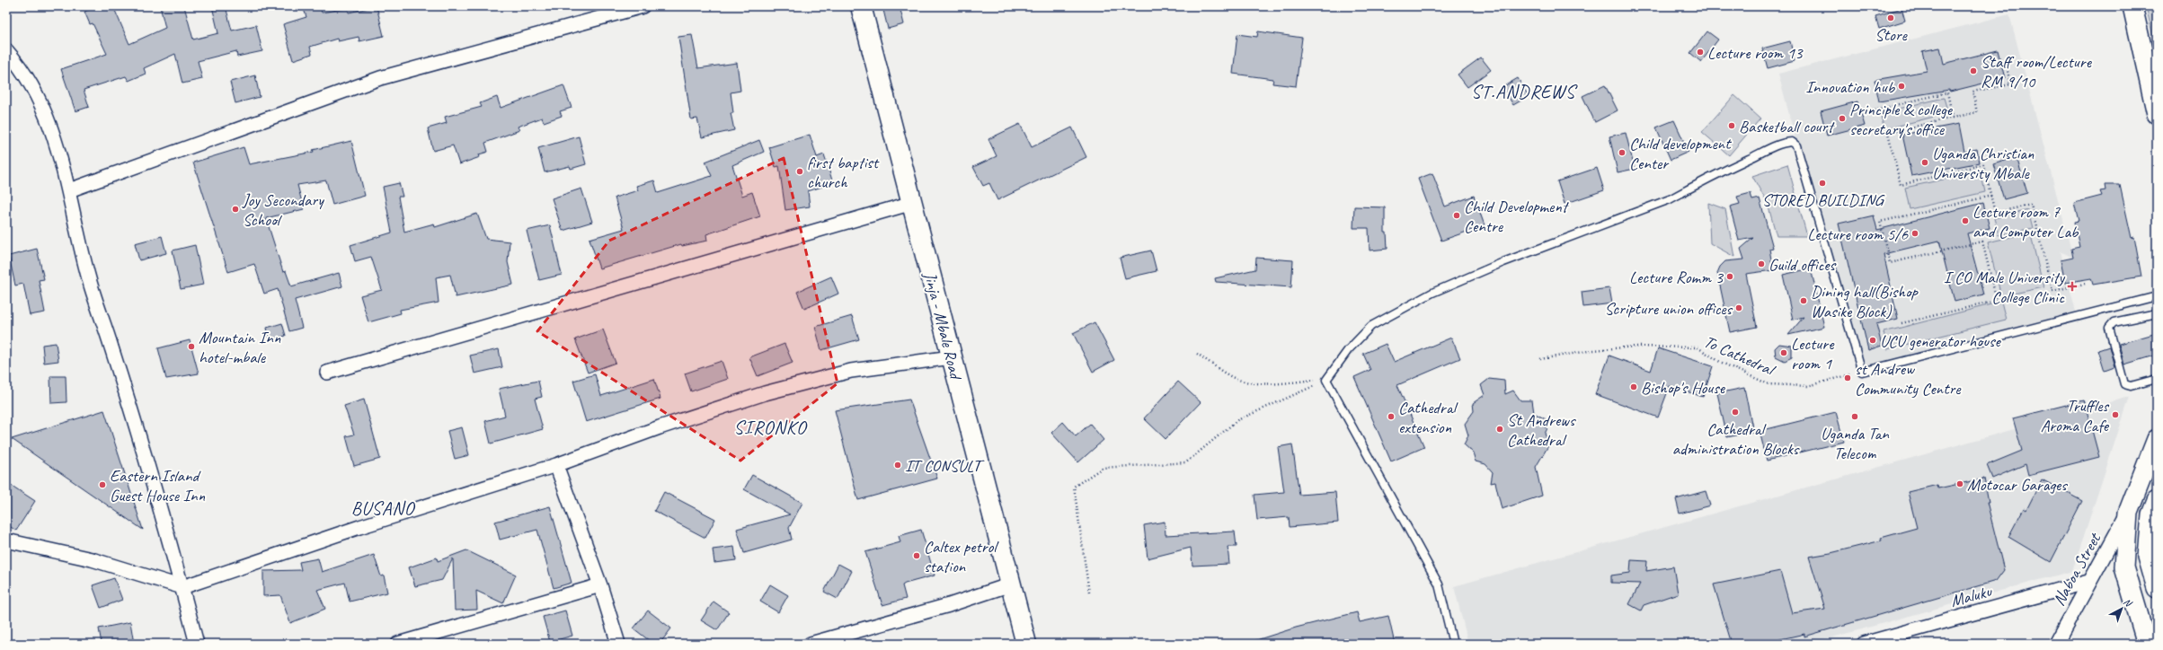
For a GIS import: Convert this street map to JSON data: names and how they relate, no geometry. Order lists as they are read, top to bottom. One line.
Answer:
{"streets":{"main road":["Jinja - Mbale Road"],"street":["Naboa Street","Maluku"],"path":["To Cathedral"]},"crossings":[["Naboa Street","Maluku"]],"districts":["ST.ANDREWS","SIRONKO","BUSANO"],"places":{"other":["Store","Lecture room 13","Staff room/Lecture RM 9/10","Innovation hub","Principle & college secretary's office","Basketball court","Child development Center","Uganda Christian University Mbale","first baptist church","STORED BUILDING","Joy Secondary School","Child Development Centre","Lecture room 7 and Computer Lab","Lecture room 5/6","Guild offices","Lecture Romm 3","Dining hall(Bishop Wasike Block)","Scripture union offices","UCU generator house","Mountain Inn hotel-mbale","Lecture room 1","st Andrew Community Centre","Bishop's House","Cathedral administration Blocks","Truffles Aroma Cafe","Cathedral extension","Uganda Tan Telecom","St Andrews Cathedral","IT CONSULT","Motocar Garages","Eastern Island Guest House Inn","Caltex petrol station"],"health":["I CO Male University College Clinic"]},"north":"top right"}
